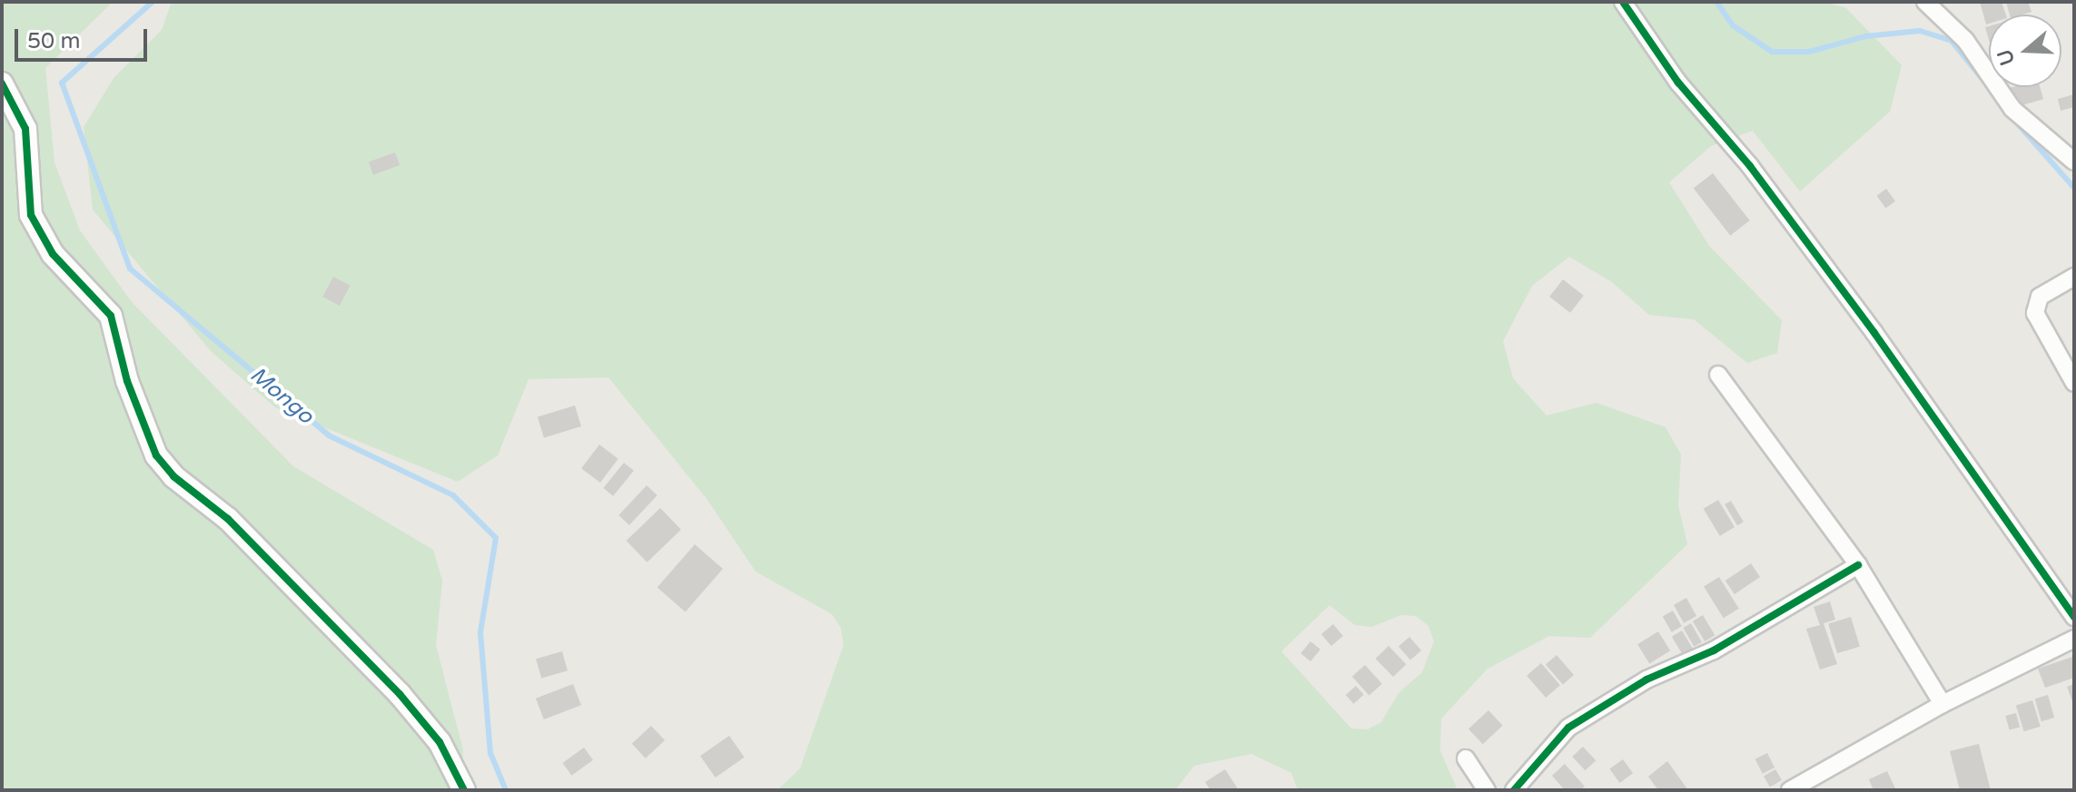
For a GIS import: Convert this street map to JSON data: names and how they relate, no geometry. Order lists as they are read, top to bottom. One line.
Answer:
{"water":["Mongo"],"scale_bar":"50 m","north":"left"}
